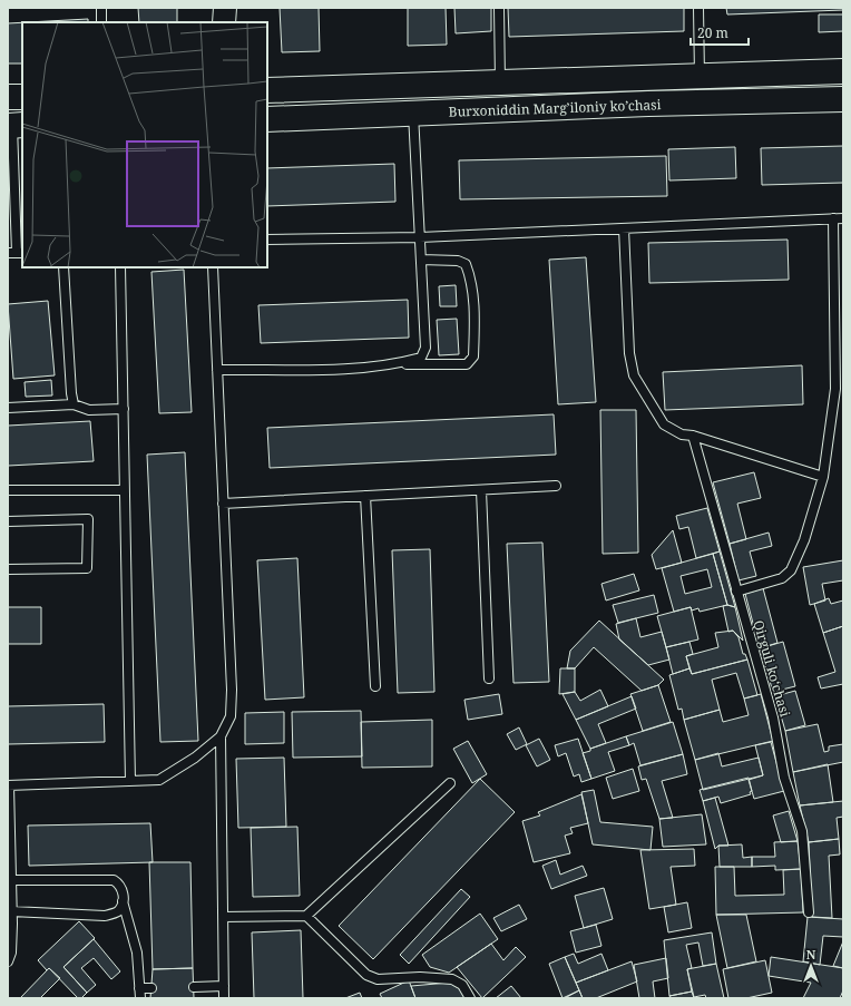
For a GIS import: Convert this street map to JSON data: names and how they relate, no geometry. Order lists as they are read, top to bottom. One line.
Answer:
{"streets":{"main road":["Burxoniddin Marg’iloniy ko’chasi"],"lane":["Qirguli koʻchasi"]},"scale_bar":"20 m","north":"top"}
